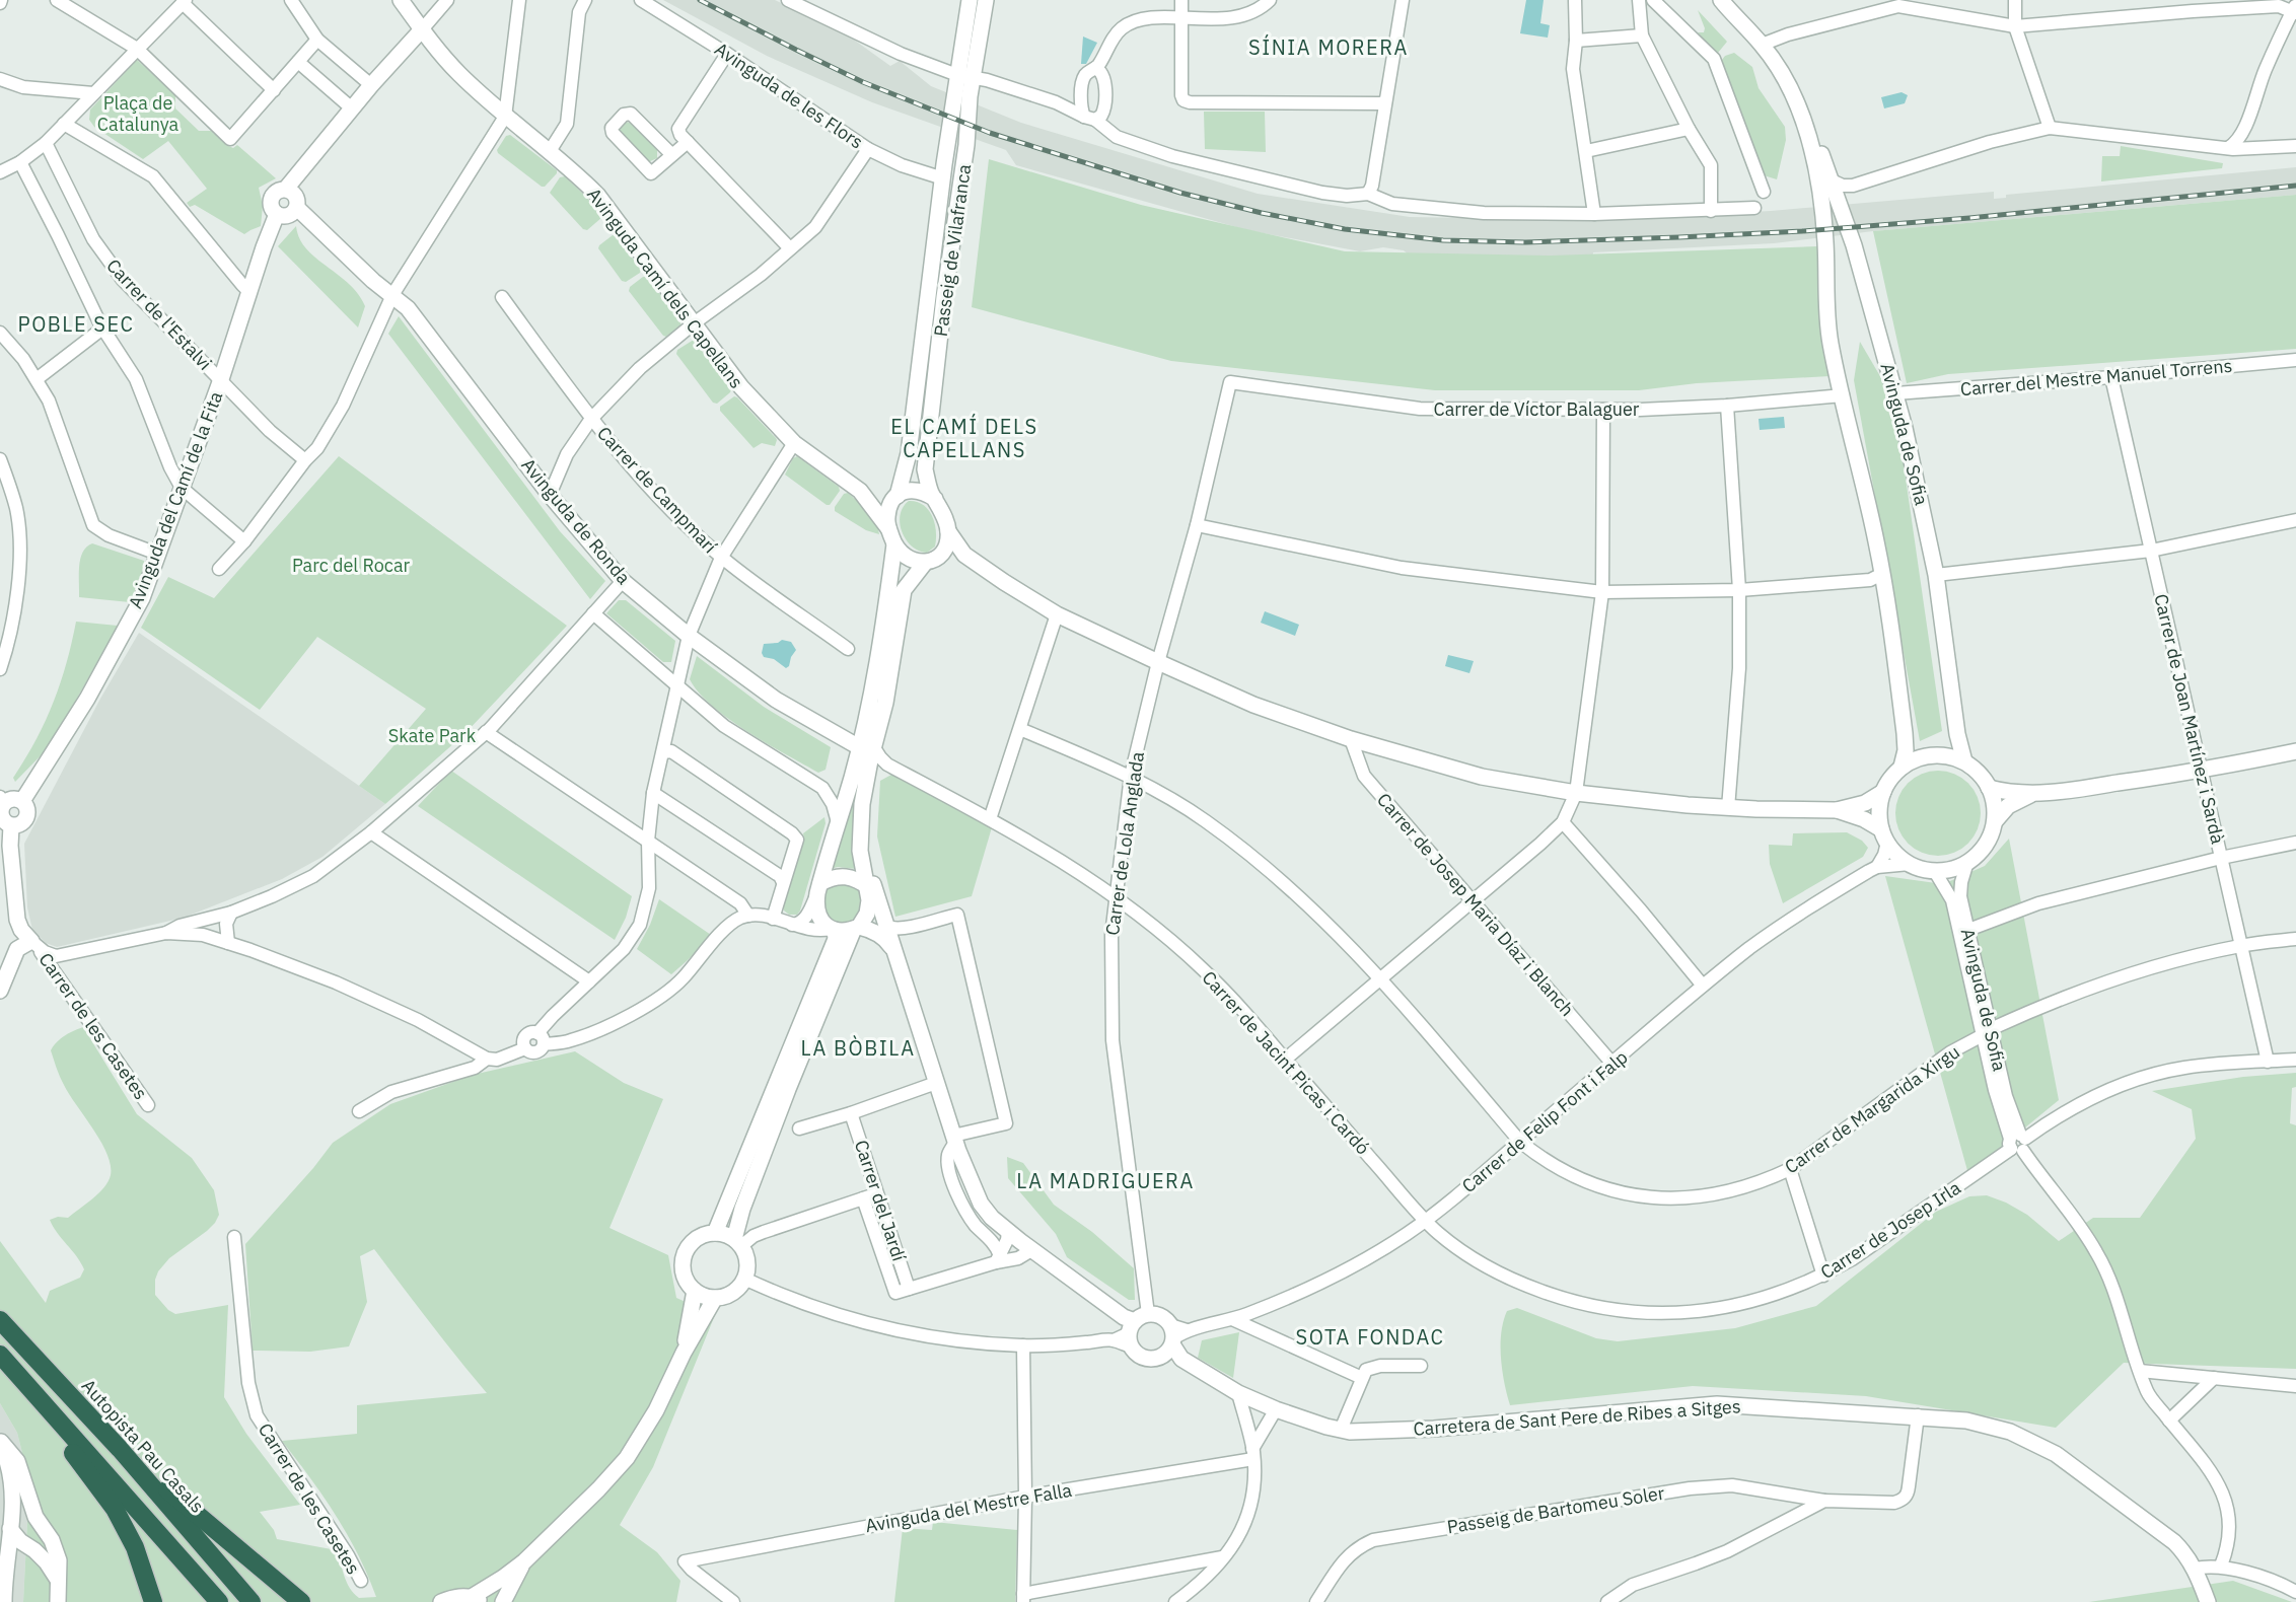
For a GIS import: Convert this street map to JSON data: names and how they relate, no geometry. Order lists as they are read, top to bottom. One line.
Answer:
{"streets":{"highway":["Autopista Pau Casals"],"street":["Avinguda de les Flors","Passeig de Vilafranca","Avinguda Camí dels Capellans","Carrer de l'Estalvi","Carrer del Mestre Manuel Torrens","Carrer de Víctor Balaguer","Avinguda de Sofia","Carrer de Campmarí","Avinguda del Camí de la Fita","Avinguda de Ronda","Carrer de Joan Martínez i Sardà","Carrer de Lola Anglada","Carrer de Josep Maria Díaz i Blanch","Carrer de les Casetes","Carrer de Jacint Picas i Cardó","Carrer de Margarida Xirgu","Carrer de Felip Font i Falp","Carrer del Jardí","Carrer de Josep Irla","Carretera de Sant Pere de Ribes a Sitges","Avinguda del Mestre Falla","Passeig de Bartomeu Soler"]},"crossings":[["Avinguda de les Flors","Passeig de Vilafranca"],["Passeig de Vilafranca","Avinguda Camí dels Capellans"],["Carrer de l'Estalvi","Avinguda del Camí de la Fita"],["Carrer del Mestre Manuel Torrens","Avinguda de Sofia"],["Carrer del Mestre Manuel Torrens","Carrer de Joan Martínez i Sardà"],["Carrer de Víctor Balaguer","Avinguda de Sofia"],["Carrer de Víctor Balaguer","Carrer de Lola Anglada"],["Avinguda de Sofia","Carrer de Margarida Xirgu"],["Avinguda de Sofia","Carrer de Felip Font i Falp"],["Avinguda de Sofia","Carrer de Josep Irla"],["Avinguda del Camí de la Fita","Avinguda de Ronda"],["Avinguda de Ronda","Carrer de Jacint Picas i Cardó"],["Carrer de Joan Martínez i Sardà","Carrer de Margarida Xirgu"],["Carrer de Joan Martínez i Sardà","Carrer de Josep Irla"],["Carrer de Lola Anglada","Carrer de Jacint Picas i Cardó"],["Carrer de Lola Anglada","Carrer de Margarida Xirgu"],["Carrer de Josep Maria Díaz i Blanch","Carrer de Felip Font i Falp"],["Carrer de Jacint Picas i Cardó","Carrer de Felip Font i Falp"],["Carrer de Jacint Picas i Cardó","Carrer de Josep Irla"],["Carrer de Margarida Xirgu","Carrer de Felip Font i Falp"],["Carrer de Felip Font i Falp","Carrer de Josep Irla"],["Carrer de Felip Font i Falp","Carretera de Sant Pere de Ribes a Sitges"],["Carretera de Sant Pere de Ribes a Sitges","Passeig de Bartomeu Soler"]],"districts":["SÍNIA MORERA","POBLE SEC","EL CAMÍ DELS CAPELLANS","LA BÒBILA","LA MADRIGUERA","SOTA FONDAC"],"parks":["Plaça de Catalunya","Parc del Rocar","Skate Park"]}
